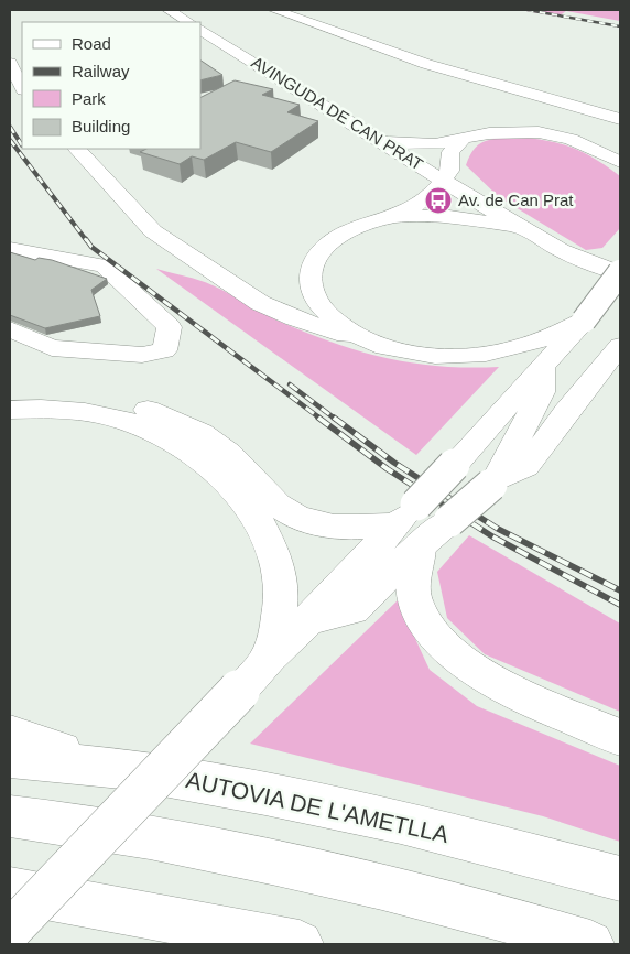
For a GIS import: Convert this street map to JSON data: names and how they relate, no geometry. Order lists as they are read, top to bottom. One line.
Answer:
{"streets":{"main road":["AVINGUDA DE CAN PRAT","AUTOVIA DE L'AMETLLA"]},"places":{"bus stop":["Av. de Can Prat"]},"legend":["Road","Railway","Park","Building"]}
